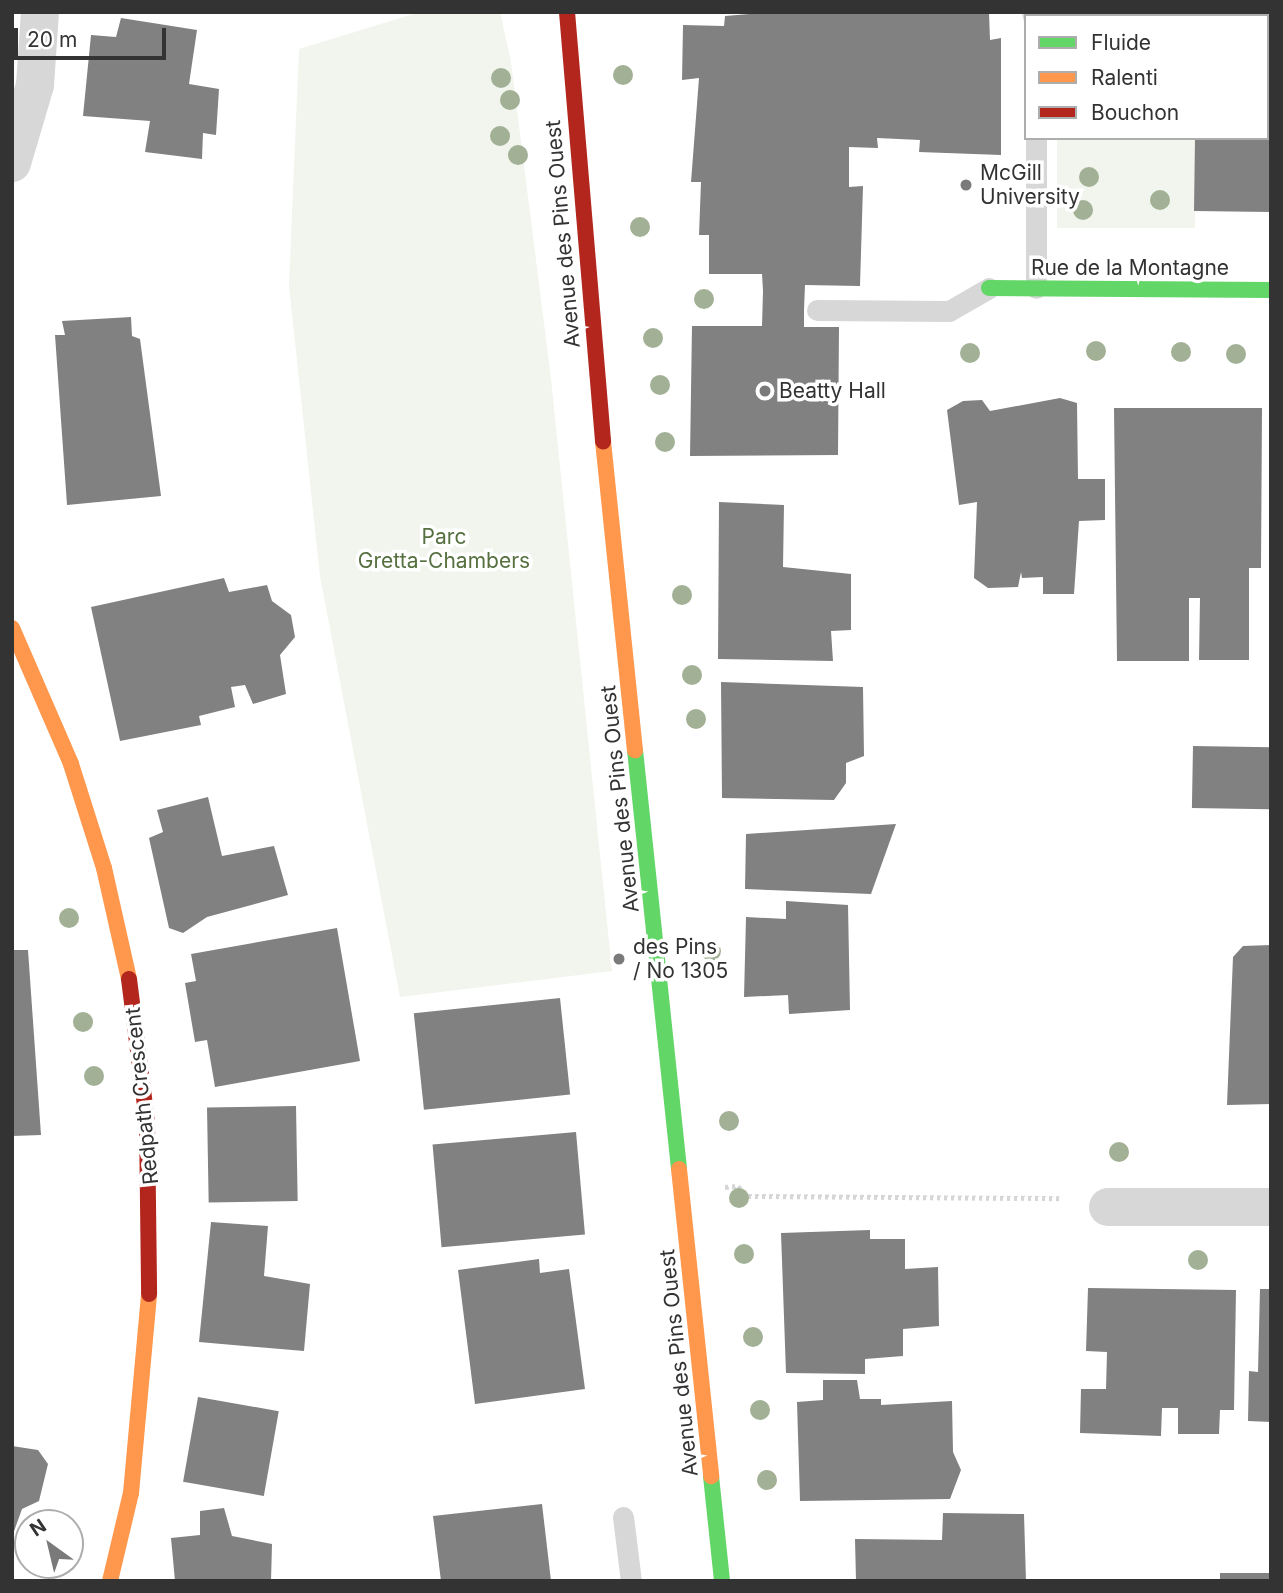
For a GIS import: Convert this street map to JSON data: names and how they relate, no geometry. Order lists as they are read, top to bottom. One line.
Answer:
{"streets":{"main road":["Avenue des Pins Ouest","Rue de la Montagne","Redpath Crescent"]},"parks":["Parc Gretta-Chambers"],"places":["McGill University","Beatty Hall","des Pins / No 1305"],"legend":["Fluide","Ralenti","Bouchon"],"scale_bar":"20 m","north":"top left"}
